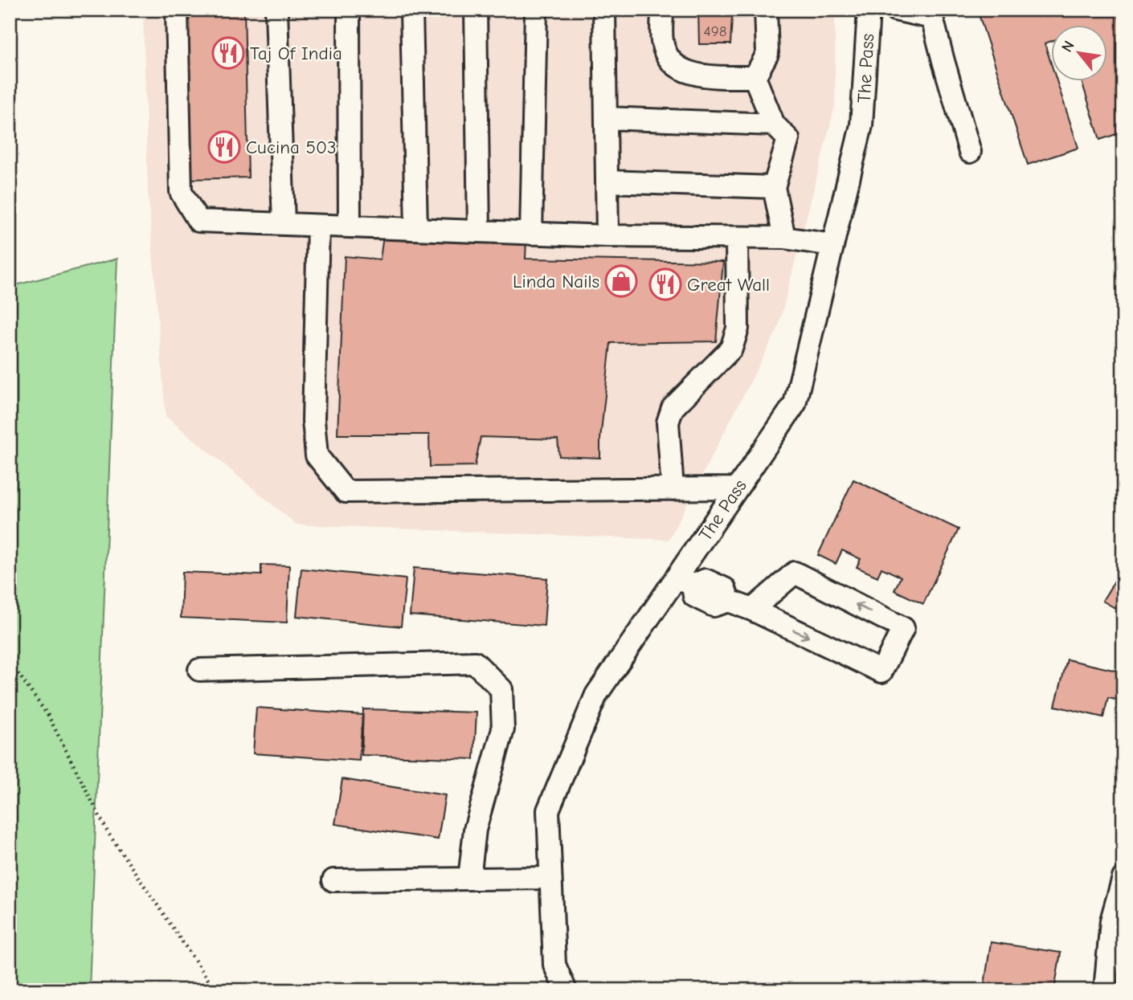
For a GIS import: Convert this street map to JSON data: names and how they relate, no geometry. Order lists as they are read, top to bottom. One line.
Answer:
{"streets":{"street":["The Pass"]},"places":{"restaurant":["Taj Of India","Cucina 503","Great Wall"],"shop":["Linda Nails"]},"house_numbers":["498"],"north":"top left"}
